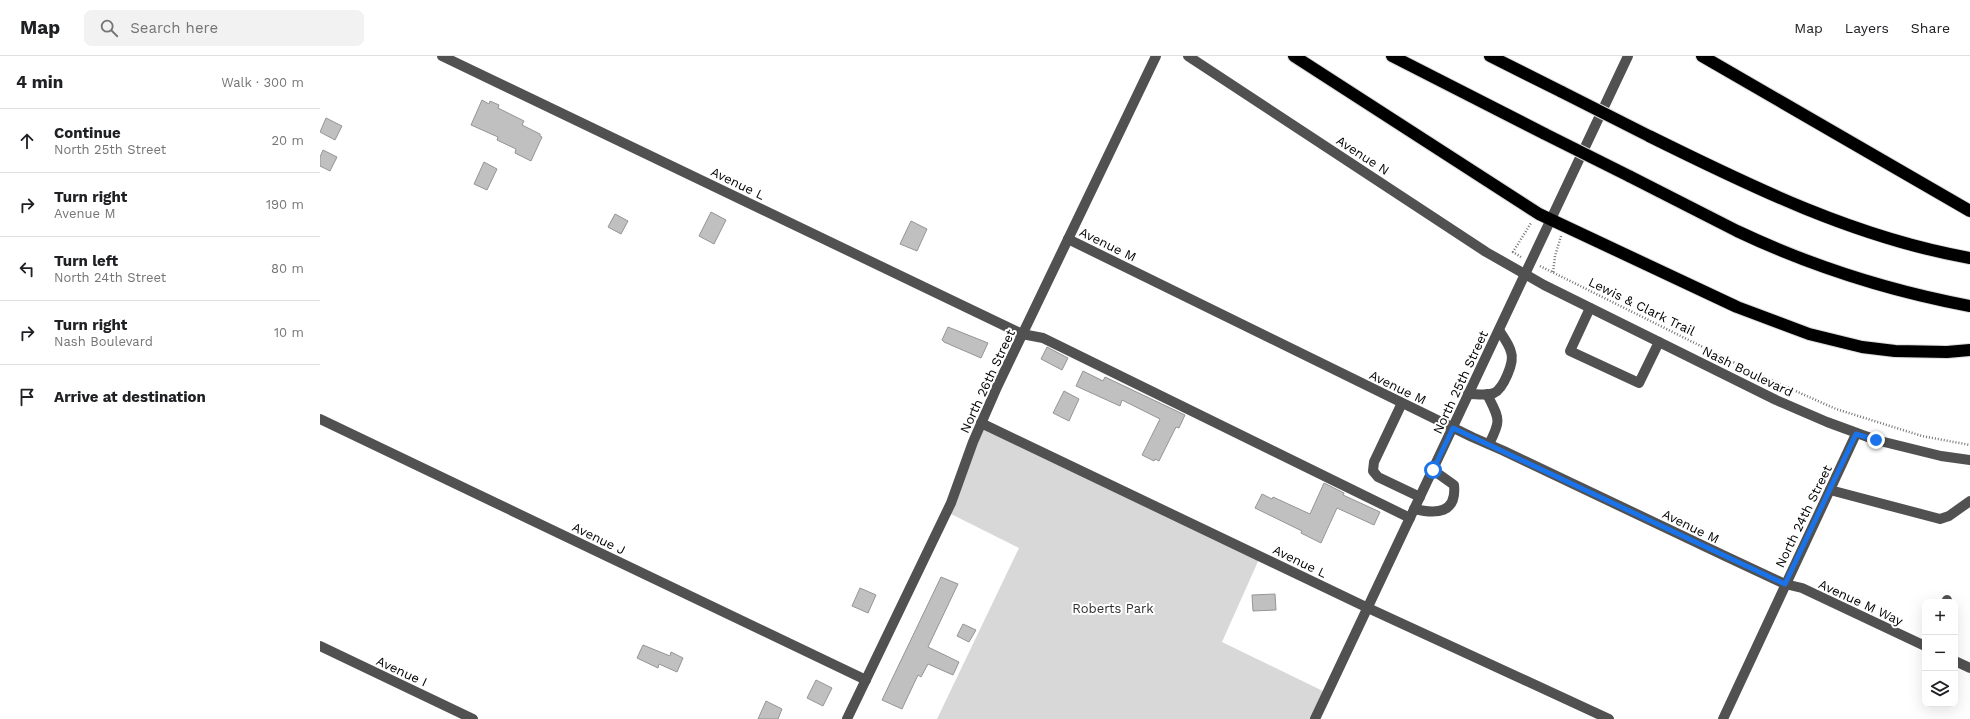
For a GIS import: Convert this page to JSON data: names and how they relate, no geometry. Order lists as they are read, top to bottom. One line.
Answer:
{"streets":{"street":["Avenue N","Avenue L","Avenue M","Nash Boulevard","North 26th Street","North 25th Street","North 24th Street","Avenue J","Avenue M Way","Avenue I"],"path":["Lewis & Clark Trail"]},"crossings":[["Avenue N","Nash Boulevard"],["Avenue N","North 25th Street"],["Avenue L","North 26th Street"],["Avenue L","North 25th Street"],["Avenue M","North 26th Street"],["Avenue M","North 25th Street"],["Avenue M","North 24th Street"],["Avenue M","Avenue M Way"],["Nash Boulevard","North 25th Street"],["Nash Boulevard","North 24th Street"],["North 26th Street","Avenue J"],["North 24th Street","Avenue M Way"]],"parks":["Roberts Park"],"page":{"header":"Map","search":"Search here","nav":["Map","Layers","Share"],"heading":["4 min","Walk · 300 m"],"list":[["Continue","North 25th Street","20 m"],["Turn right","Avenue M","190 m"],["Turn left","North 24th Street","80 m"],["Turn right","Nash Boulevard","10 m"],"Arrive at destination"],"map_buttons":["+","−"]}}
